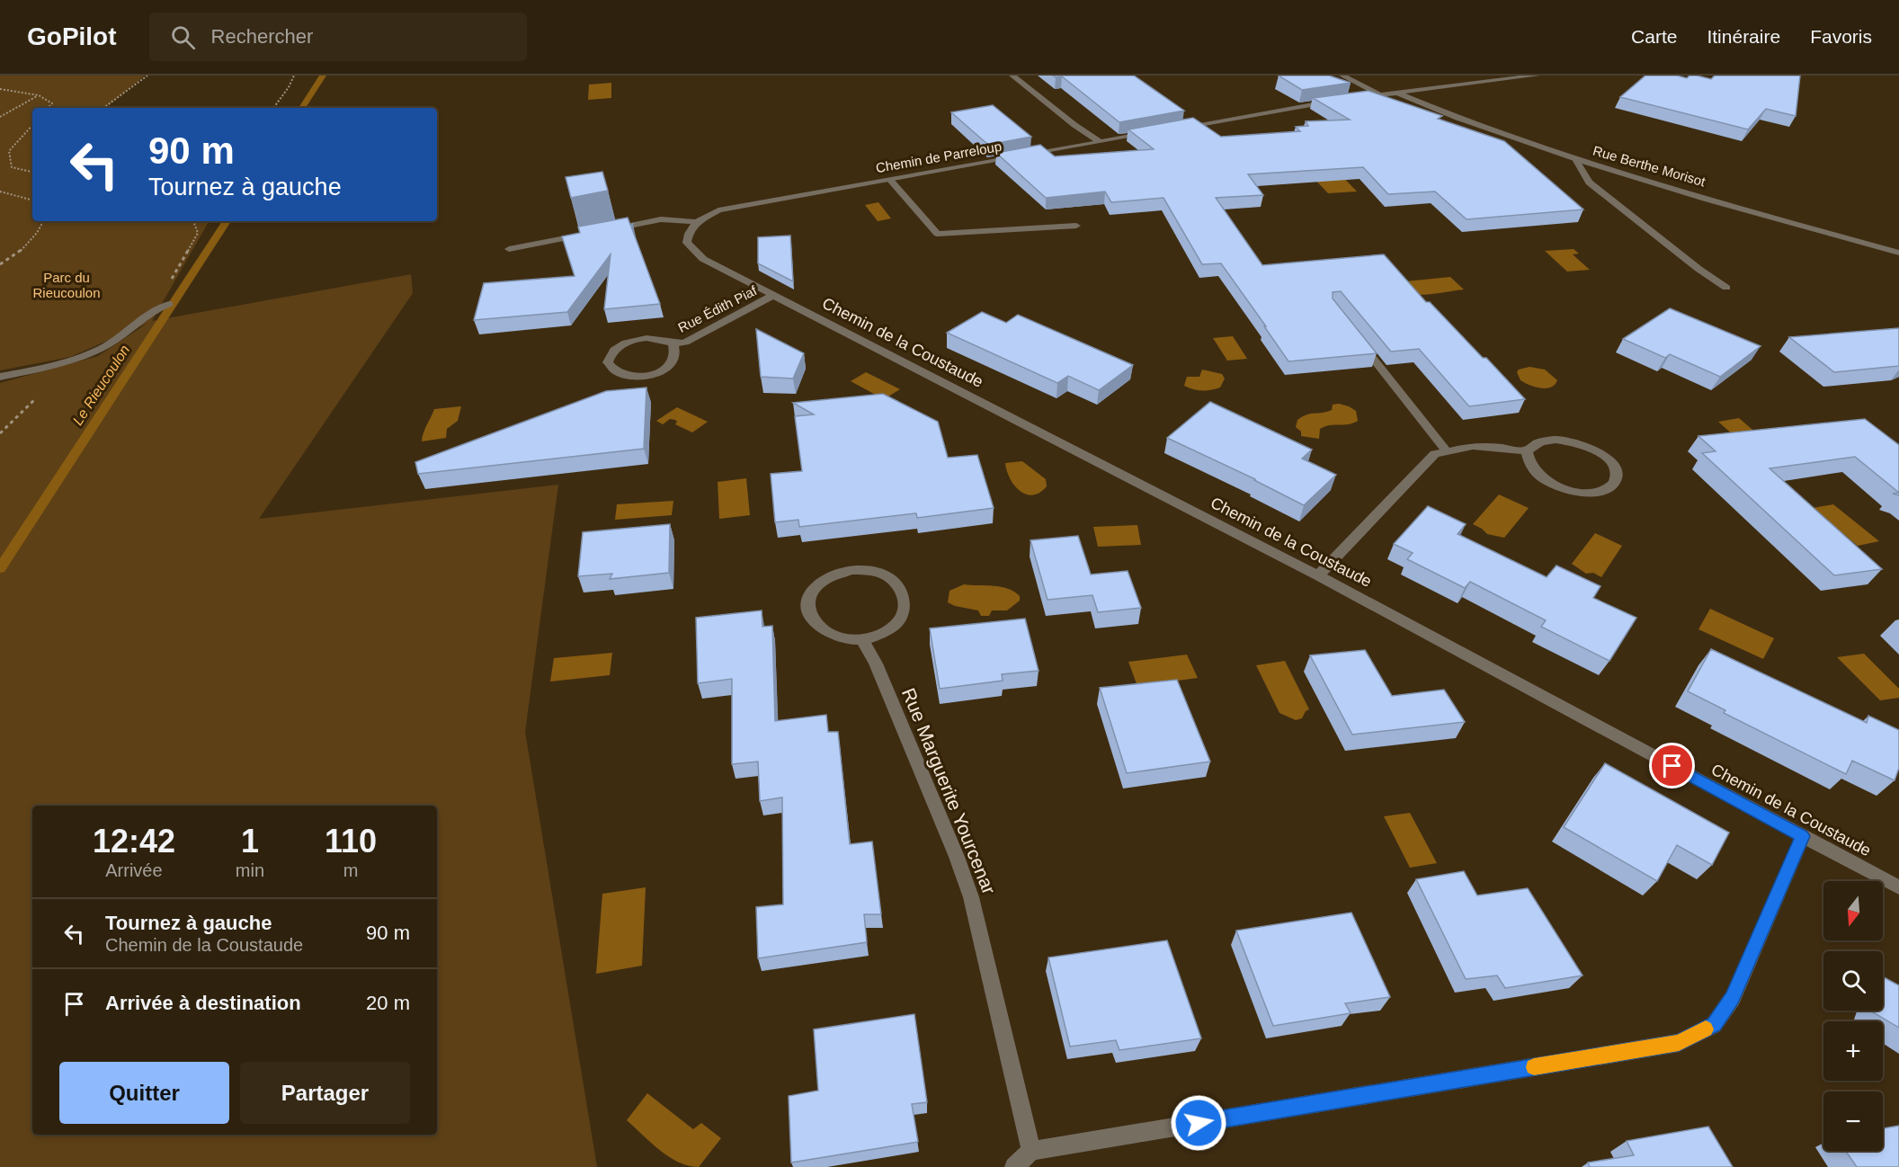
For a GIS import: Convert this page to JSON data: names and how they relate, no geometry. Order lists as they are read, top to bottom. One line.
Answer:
{"streets":{"street":["Chemin de Parreloup","Rue Berthe Morisot","Rue Édith Piaf","Chemin de la Coustaude","Rue Marguerite Yourcenar"]},"crossings":[["Chemin de Parreloup","Chemin de la Coustaude"],["Rue Édith Piaf","Chemin de la Coustaude"]],"water":["Le Rieucoulon"],"parks":["Parc du Rieucoulon"],"north":"bottom","page":{"header":"GoPilot","search":"Rechercher","nav":["Carte","Itinéraire","Favoris"],"turn":["90 m","Tournez à gauche"],"eta":["12:42","Arrivée","1","min","110","m"],"map_buttons":["+","−"],"list":[{"name":"Tournez à gauche","note":"Chemin de la Coustaude","value":"90 m"},{"name":"Arrivée à destination","value":"20 m"}],"buttons":["Quitter","Partager"]}}
